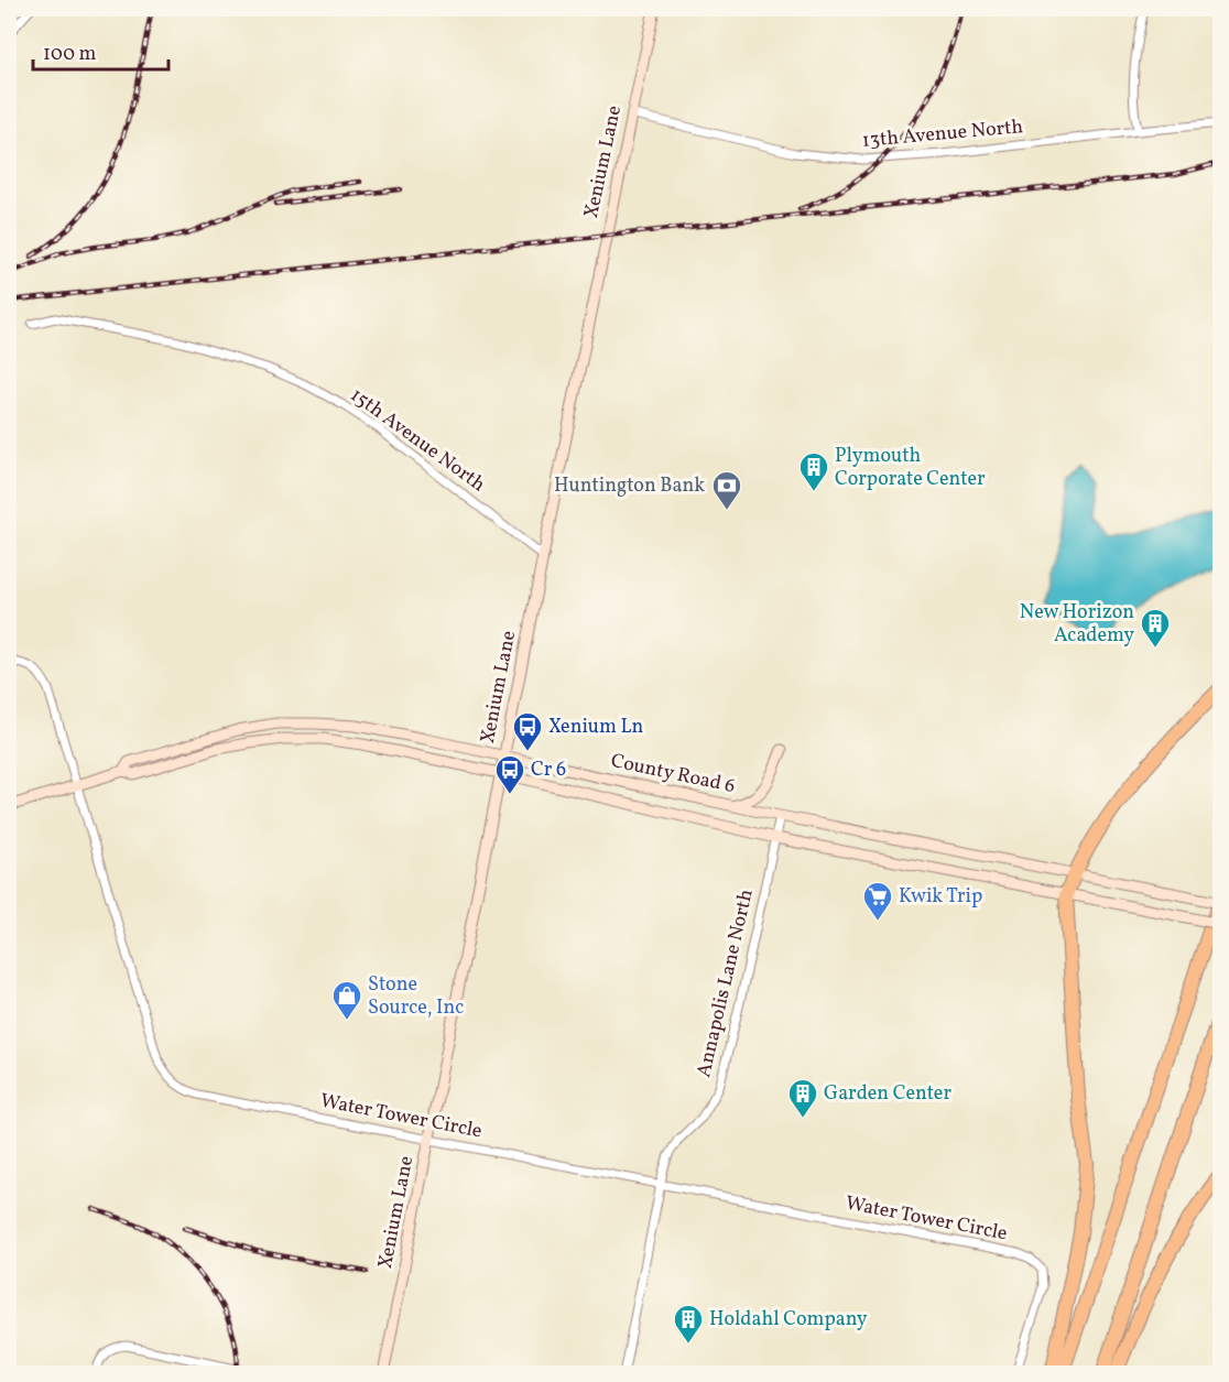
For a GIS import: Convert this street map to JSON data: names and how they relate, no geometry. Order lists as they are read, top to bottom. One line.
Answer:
{"streets":{"main road":["Xenium Lane","County Road 6"],"street":["13th Avenue North","15th Avenue North","Annapolis Lane North","Water Tower Circle"]},"crossings":[["13th Avenue North","Xenium Lane"],["Xenium Lane","15th Avenue North"],["Xenium Lane","County Road 6"],["Xenium Lane","Water Tower Circle"],["County Road 6","Annapolis Lane North"],["County Road 6","Water Tower Circle"],["Annapolis Lane North","Water Tower Circle"]],"places":{"building":["Plymouth Corporate Center","New Horizon Academy","Garden Center","Holdahl Company"],"bank":["Huntington Bank"],"bus stop":["Xenium Ln","Cr 6"],"supermarket":["Kwik Trip"],"shop":["Stone Source, Inc"]},"scale_bar":"100 m"}
